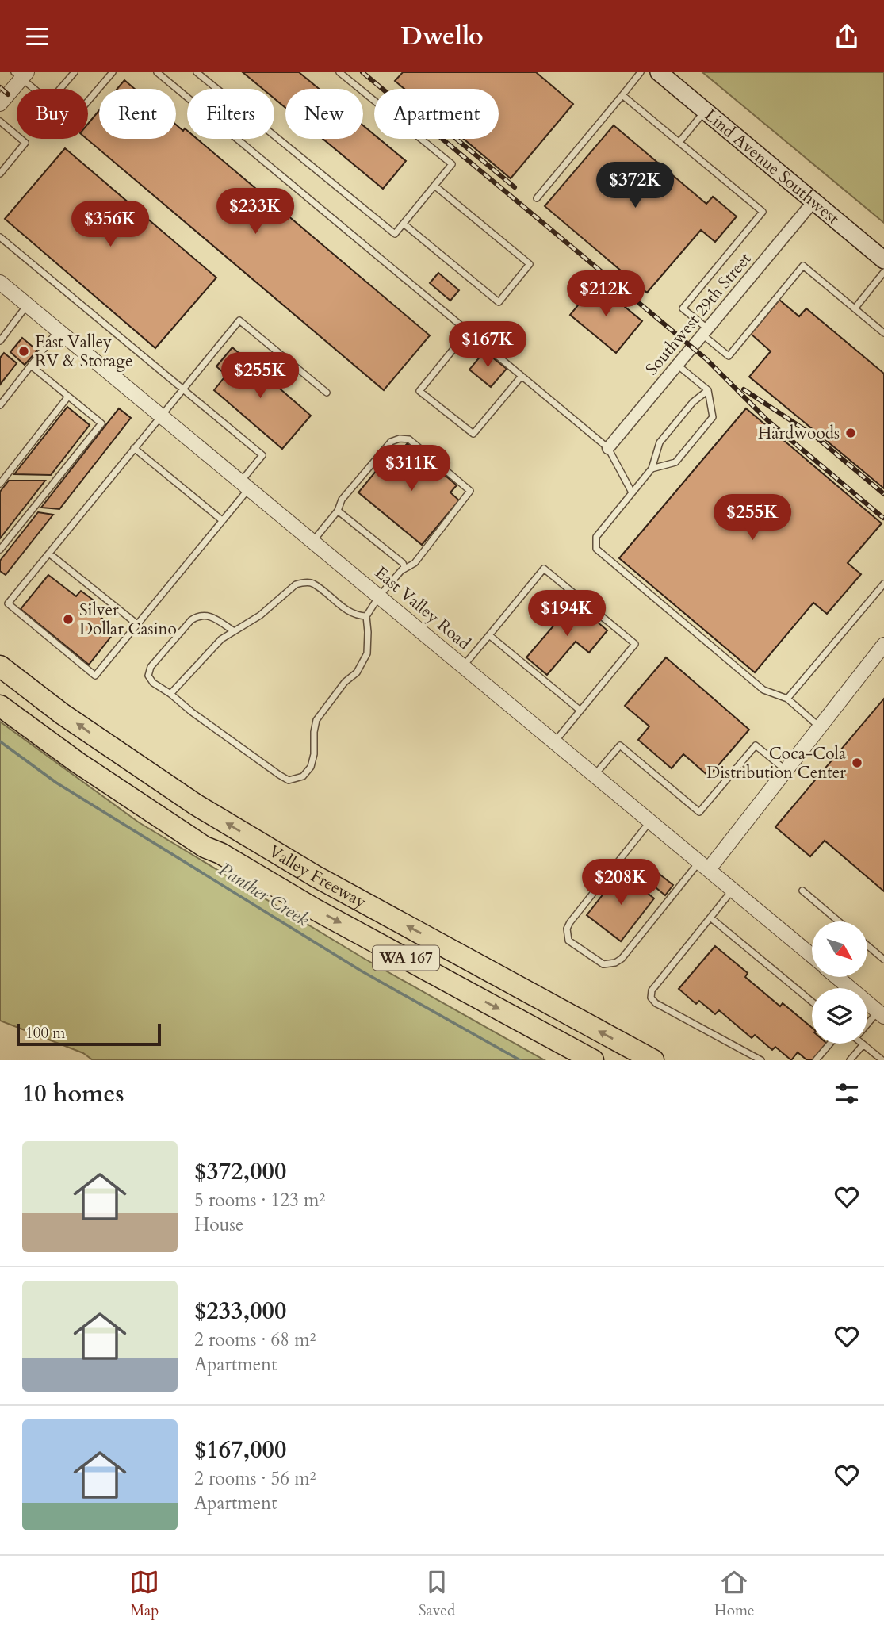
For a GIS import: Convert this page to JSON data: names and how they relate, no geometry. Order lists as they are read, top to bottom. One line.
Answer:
{"streets":{"highway":["Valley Freeway","WA 167"],"main road":["Lind Avenue Southwest"],"street":["Southwest 29th Street","East Valley Road"]},"crossings":[["Lind Avenue Southwest","Southwest 29th Street"]],"water":["Panther Creek"],"places":["East Valley RV & Storage","Hardwoods","Silver Dollar Casino","Coca-Cola Distribution Center"],"scale_bar":"100 m","north":"bottom right","page":{"header":"Dwello","chip":["Buy","Rent","Filters","New","Apartment"],"price":["$372K","$233K","$356K","$212K","$167K","$255K","$311K","$255K","$194K","$208K"],"scale":"100 m","heading":"10 homes","list":[{"name":"$372,000","note":"5 rooms · 123 m² · House"},{"name":"$233,000","note":"2 rooms · 68 m² · Apartment"},{"name":"$167,000","note":"2 rooms · 56 m² · Apartment"}],"tabs":["Map","Saved","Home"]}}
